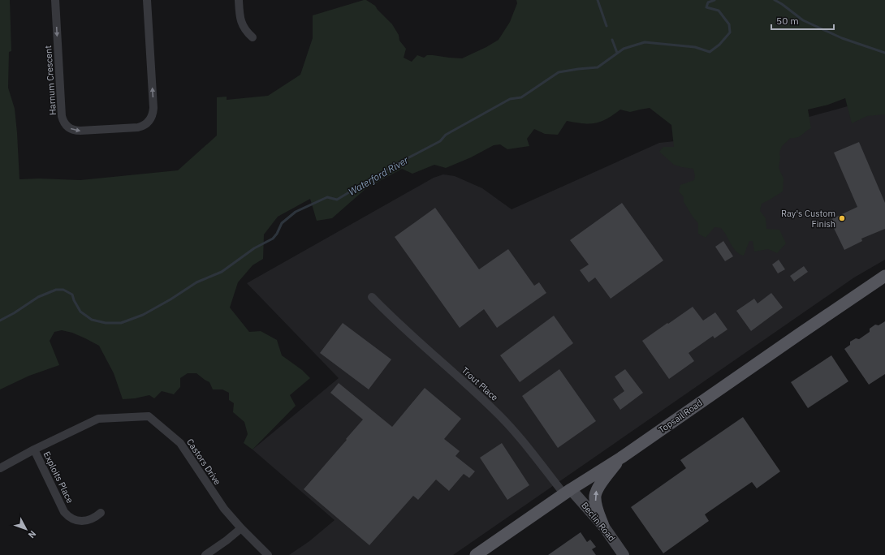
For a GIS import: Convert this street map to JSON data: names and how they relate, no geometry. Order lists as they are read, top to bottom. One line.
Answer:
{"streets":{"main road":["Topsail Road"],"street":["Harnum Crescent","Trout Place","Castors Drive","Exploits Place","Beclin Road"]},"crossings":[["Trout Place","Topsail Road"],["Trout Place","Beclin Road"],["Topsail Road","Beclin Road"],["Castors Drive","Exploits Place"]],"water":["Waterford River"],"places":["Ray's Custom Finish"],"scale_bar":"50 m","north":"bottom right"}
